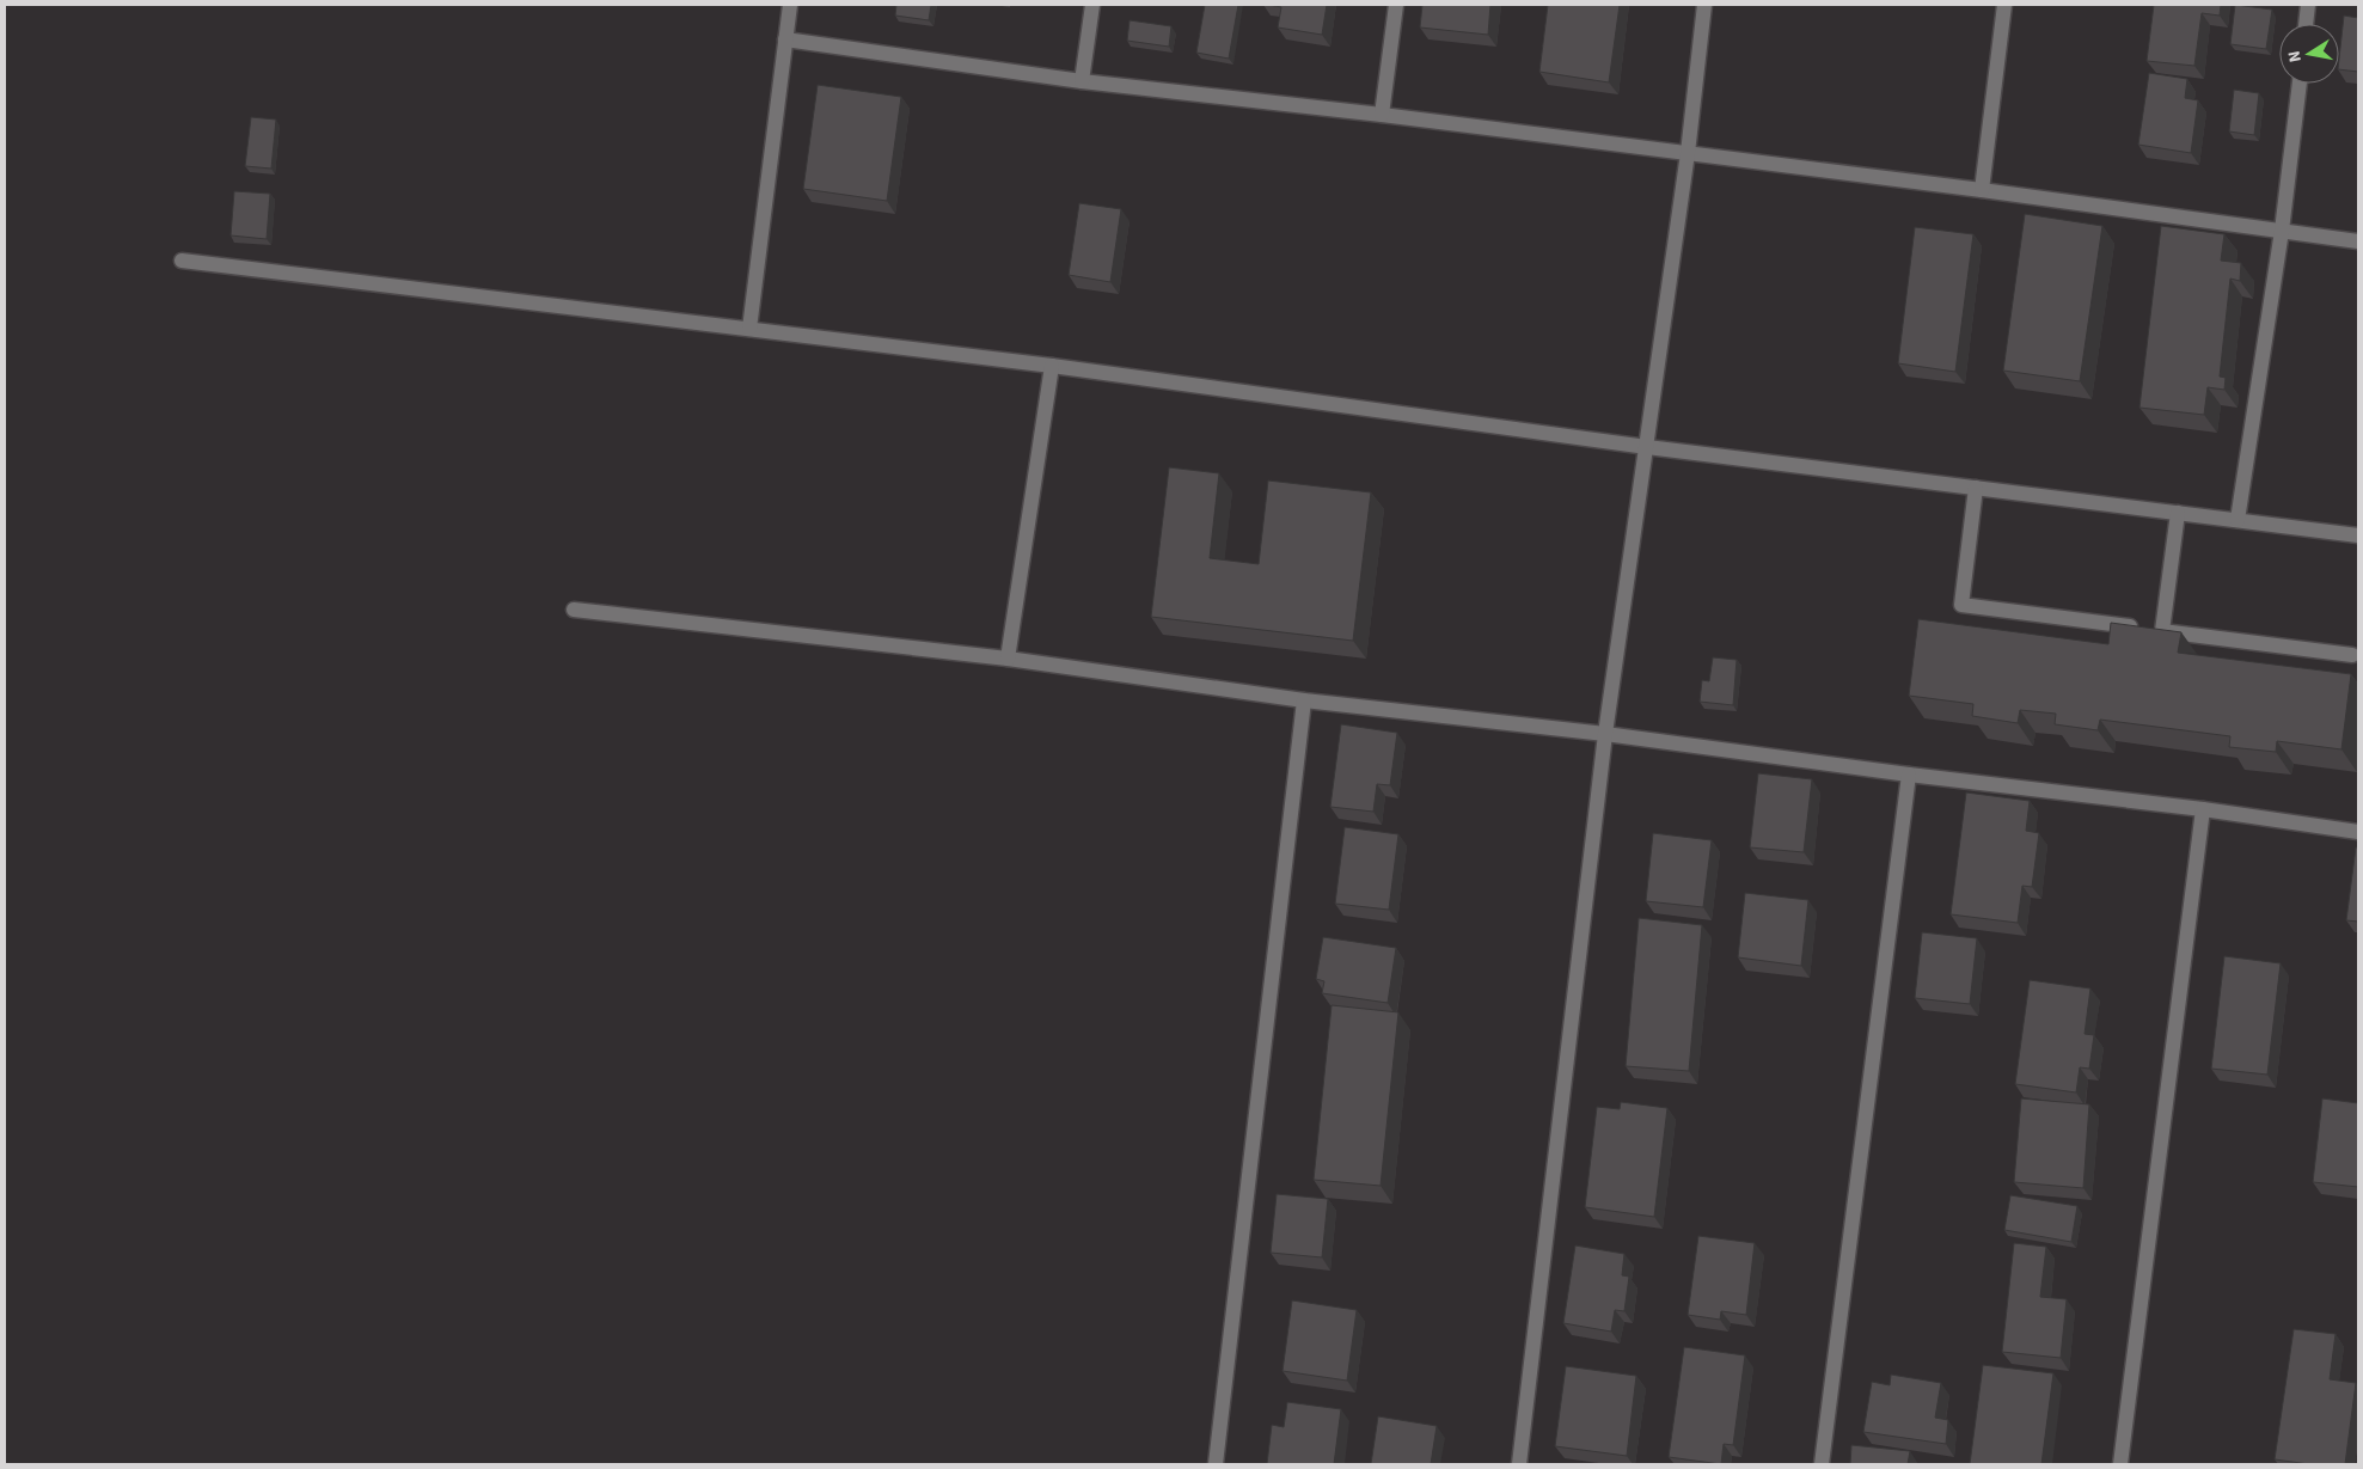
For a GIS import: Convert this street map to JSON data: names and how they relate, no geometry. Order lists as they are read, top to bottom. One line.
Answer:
{"north":"left"}
